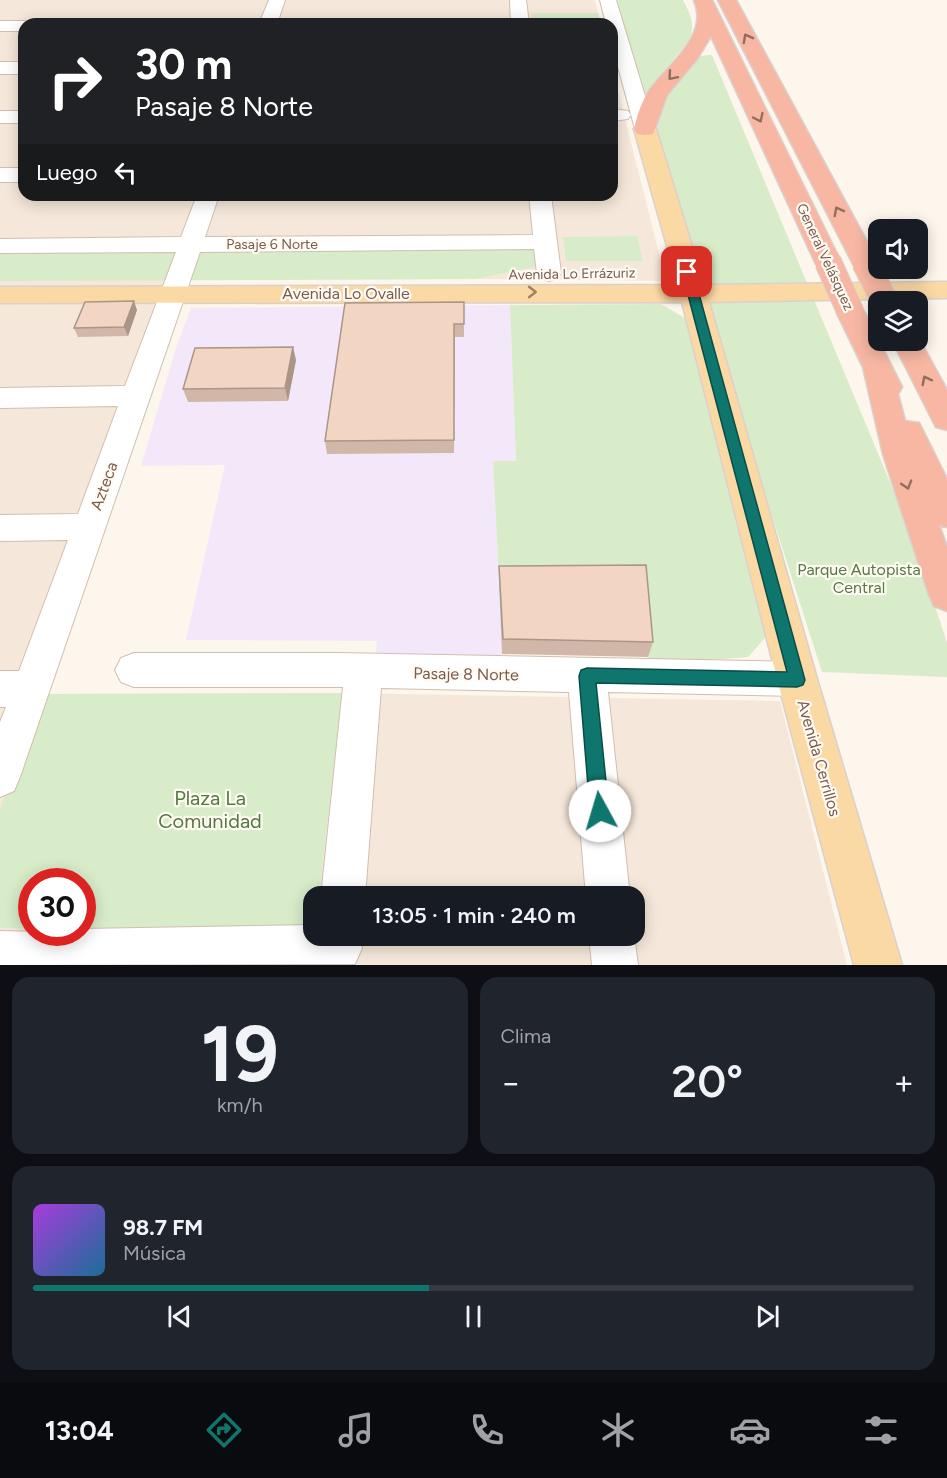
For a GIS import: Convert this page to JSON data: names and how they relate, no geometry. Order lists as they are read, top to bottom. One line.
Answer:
{"streets":{"highway":["General Velásquez"],"main road":["Avenida Lo Errázuriz","Avenida Lo Ovalle","Avenida Cerrillos"],"street":["Pasaje 6 Norte","Azteca","Pasaje 8 Norte"]},"crossings":[["Pasaje 6 Norte","Azteca"],["Avenida Lo Errázuriz","Avenida Lo Ovalle"],["Avenida Lo Errázuriz","Avenida Cerrillos"],["Avenida Lo Ovalle","Azteca"],["Avenida Lo Ovalle","Avenida Cerrillos"],["Pasaje 8 Norte","Avenida Cerrillos"]],"parks":["Parque Autopista Central","Plaza La Comunidad"],"page":{"turn":["30 m","Pasaje 8 Norte"],"then":"Luego","limit":"30","trip":"13:05 · 1 min · 240 m","tile":[["19","km/h"],"Clima"],"heat":["−","20°","+"],"song":["98.7 FM","Música"],"tabs":"13:04"}}
